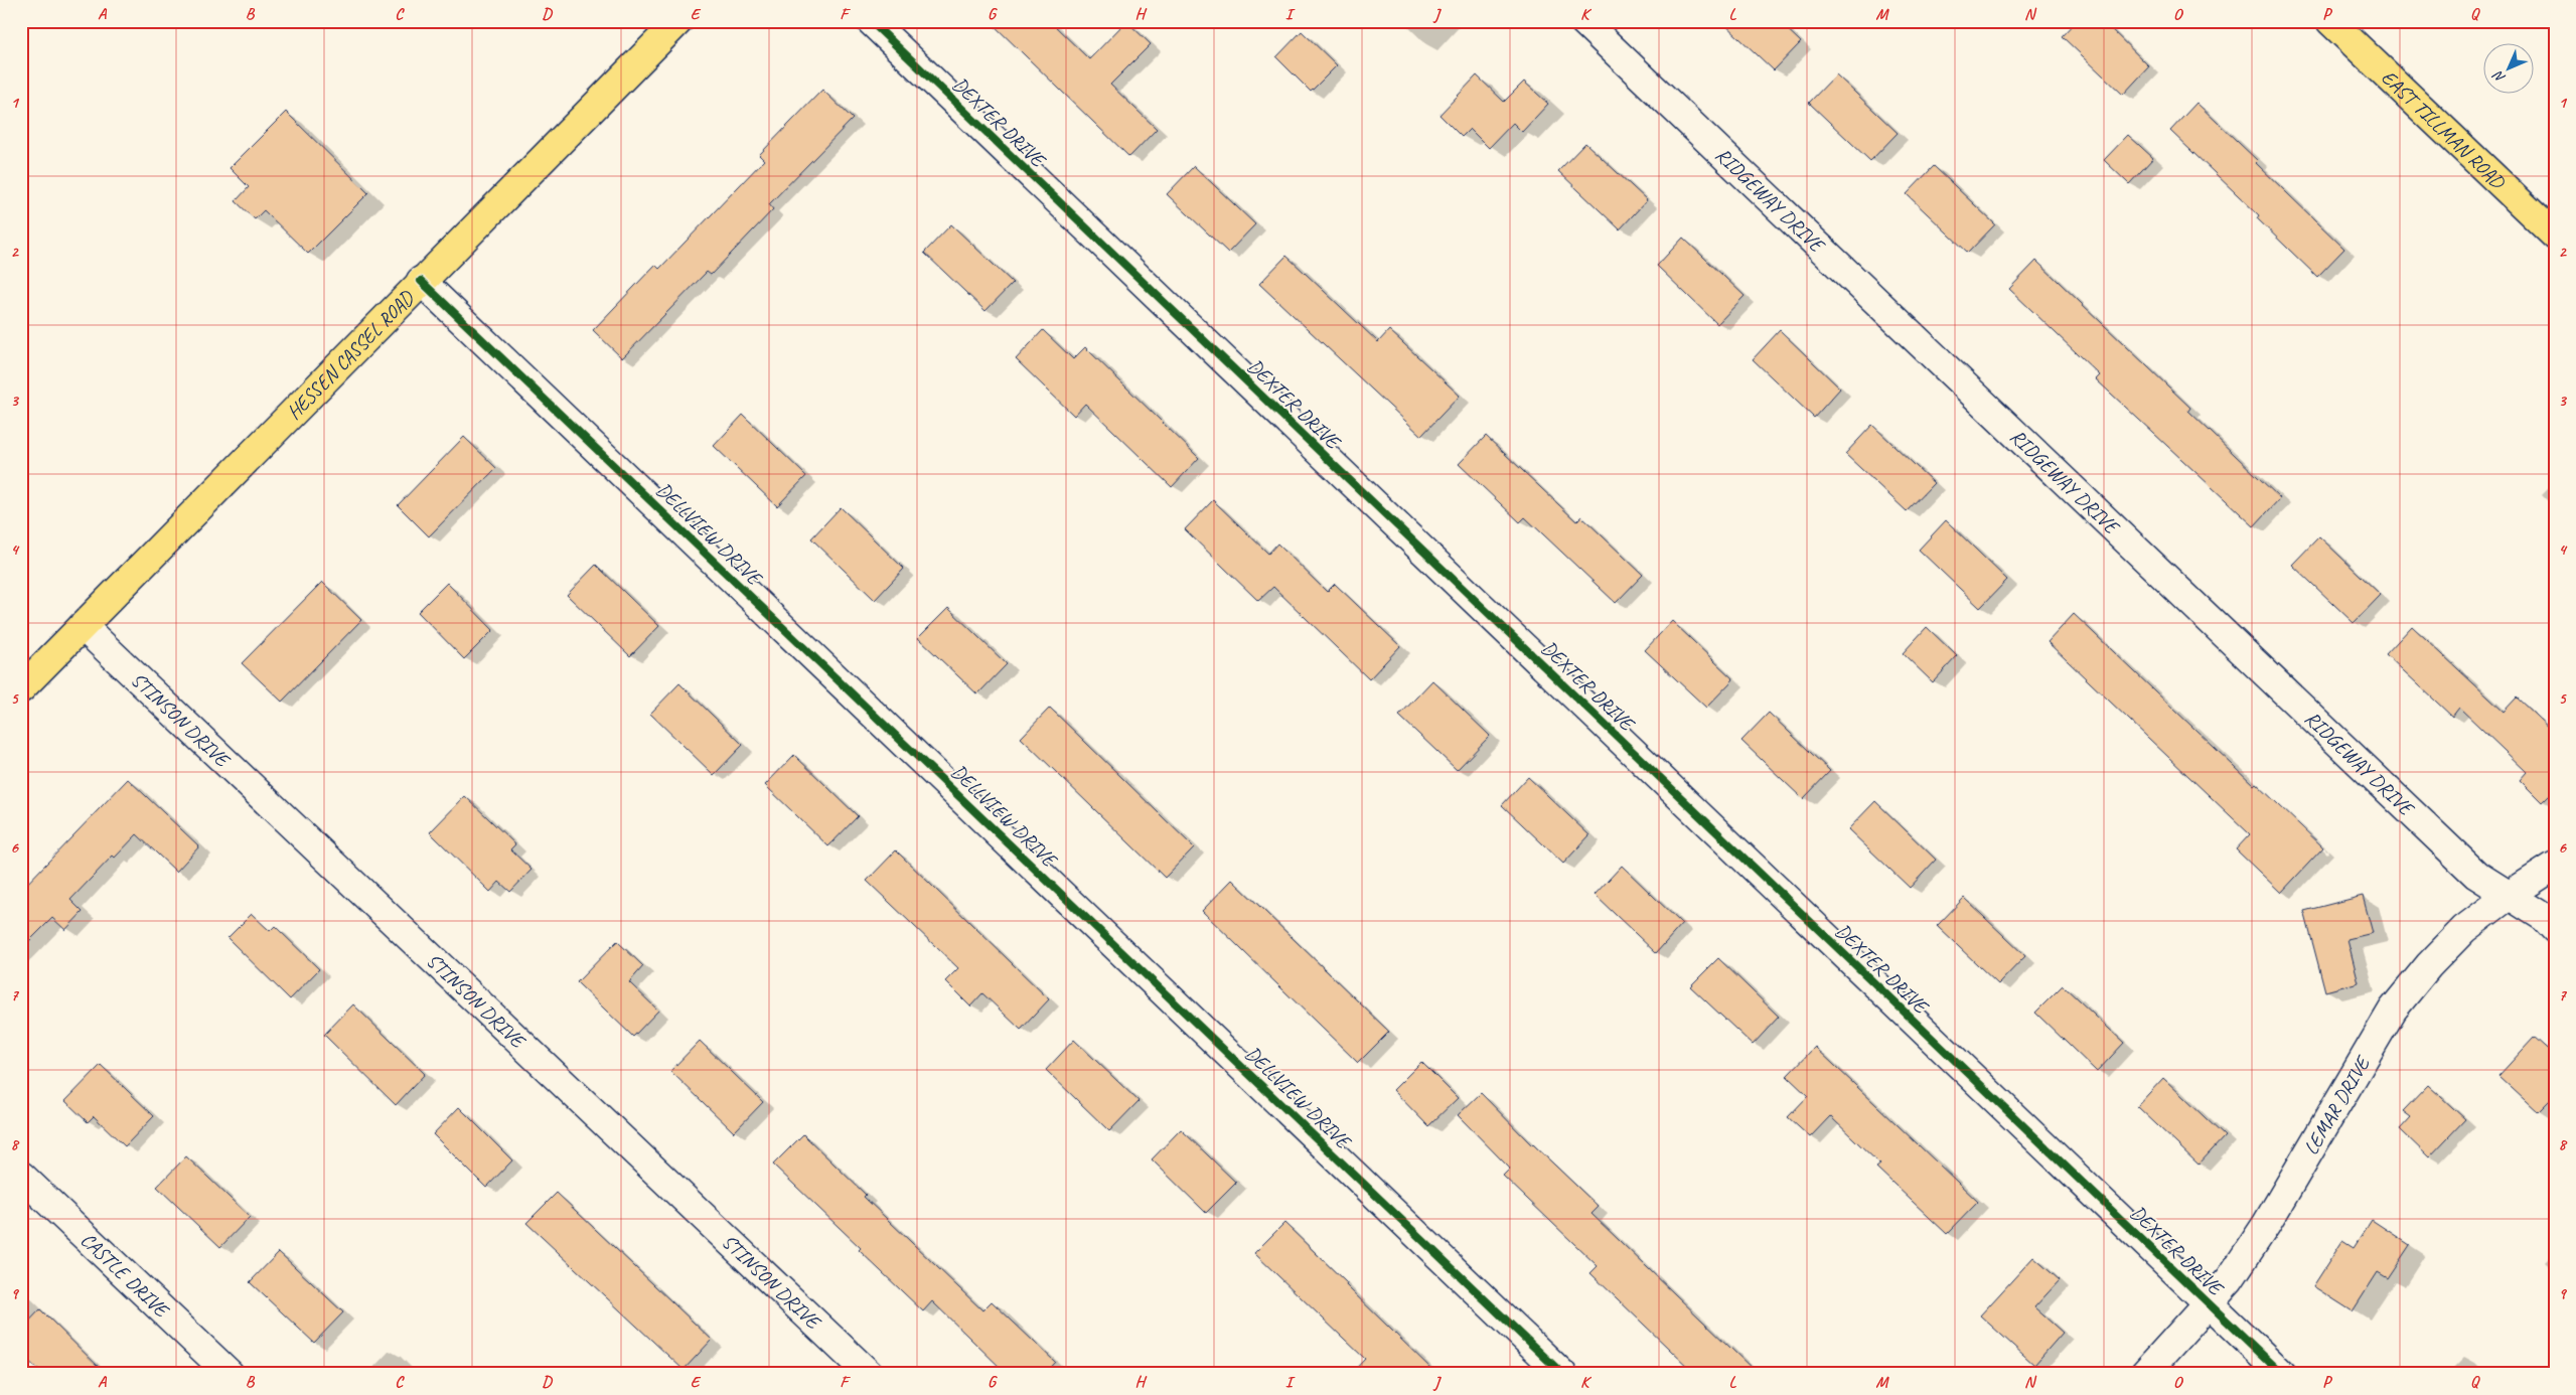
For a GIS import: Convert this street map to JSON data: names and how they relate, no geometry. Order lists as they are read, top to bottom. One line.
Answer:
{"streets":{"main road":["EAST TILLMAN ROAD","HESSEN CASSEL ROAD"],"street":["DEXTER DRIVE","RIDGEWAY DRIVE","DELLVIEW DRIVE","STINSON DRIVE","LEMAR DRIVE","CASTLE DRIVE"]},"crossings":[["DEXTER DRIVE","LEMAR DRIVE"],["RIDGEWAY DRIVE","LEMAR DRIVE"],["HESSEN CASSEL ROAD","DELLVIEW DRIVE"],["HESSEN CASSEL ROAD","STINSON DRIVE"]],"north":"bottom left","grid":{"columns":["A","B","C","D","E","F","G","H","I","J","K","L","M","N","O","P","Q"],"rows":["1","2","3","4","5","6","7","8","9"]}}
